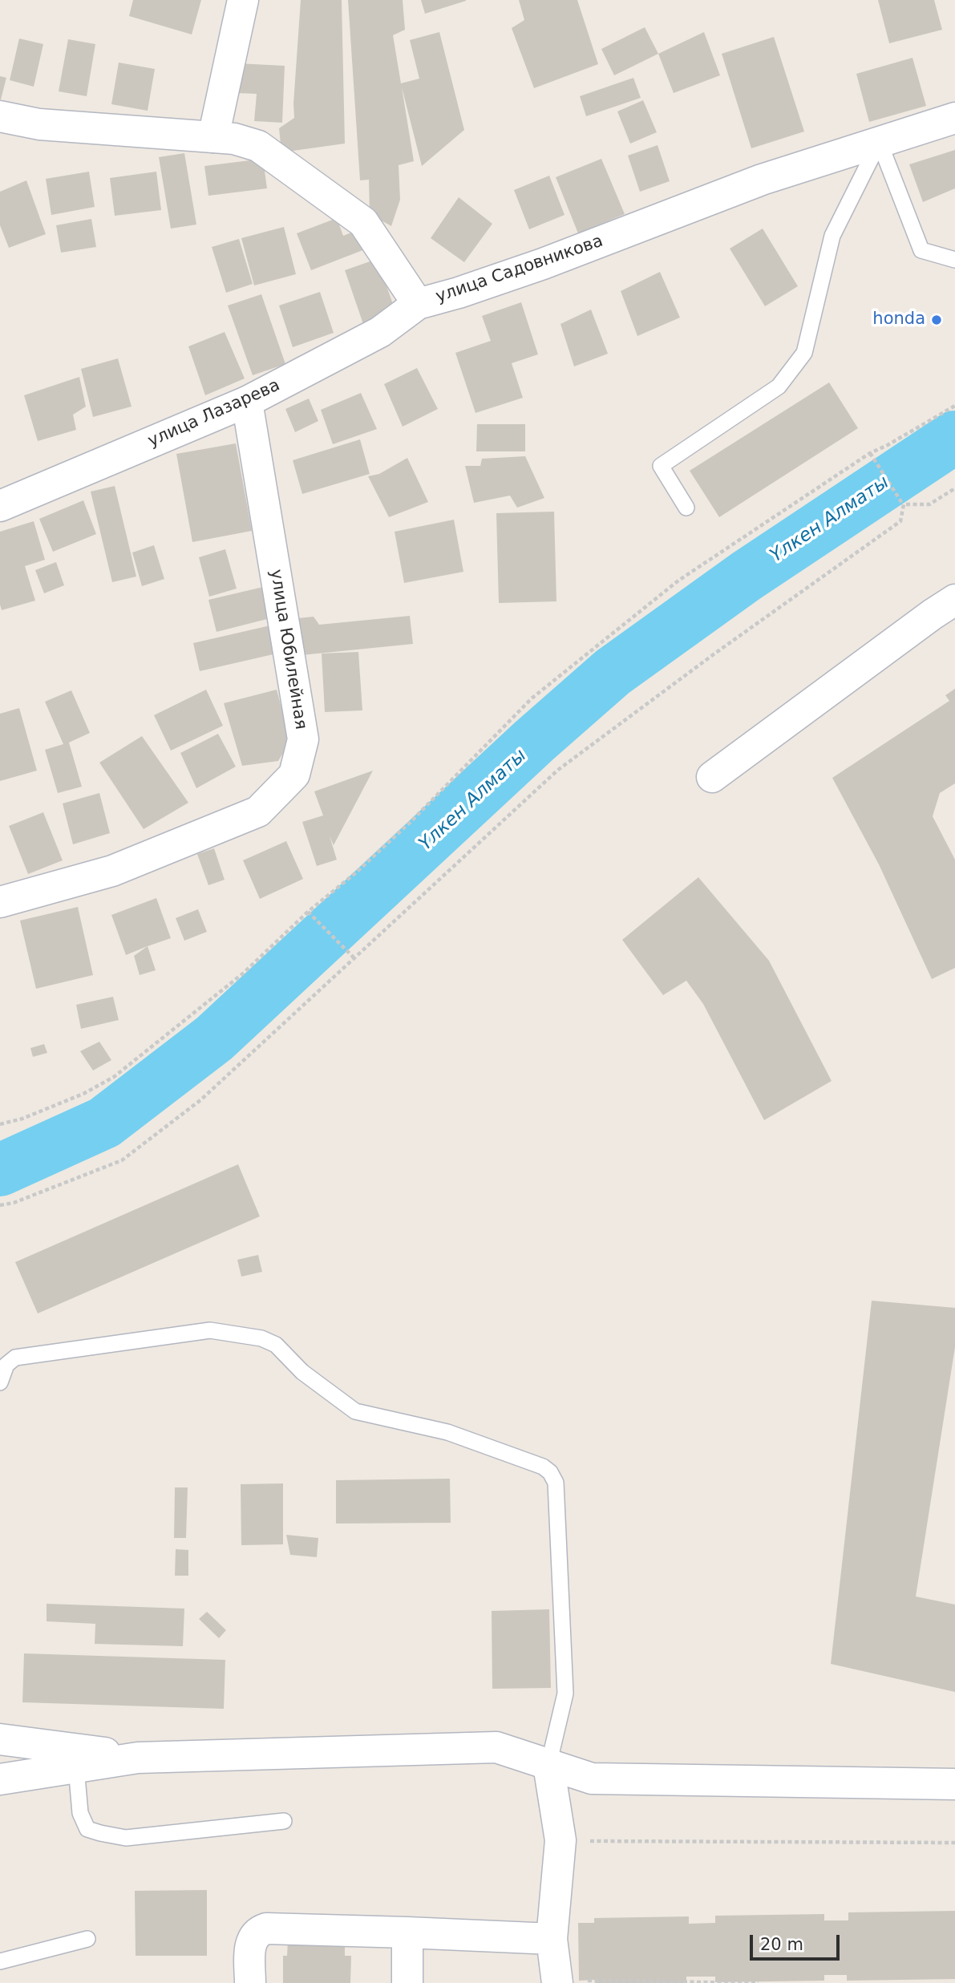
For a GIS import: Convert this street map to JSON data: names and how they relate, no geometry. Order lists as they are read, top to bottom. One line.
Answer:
{"streets":{"street":["улица Садовникова","улица Лазарева","улица Юбилейная"]},"crossings":[["улица Садовникова","улица Лазарева"],["улица Лазарева","улица Юбилейная"]],"water":["Үлкен Алматы"],"places":["honda"],"scale_bar":"20 m"}
